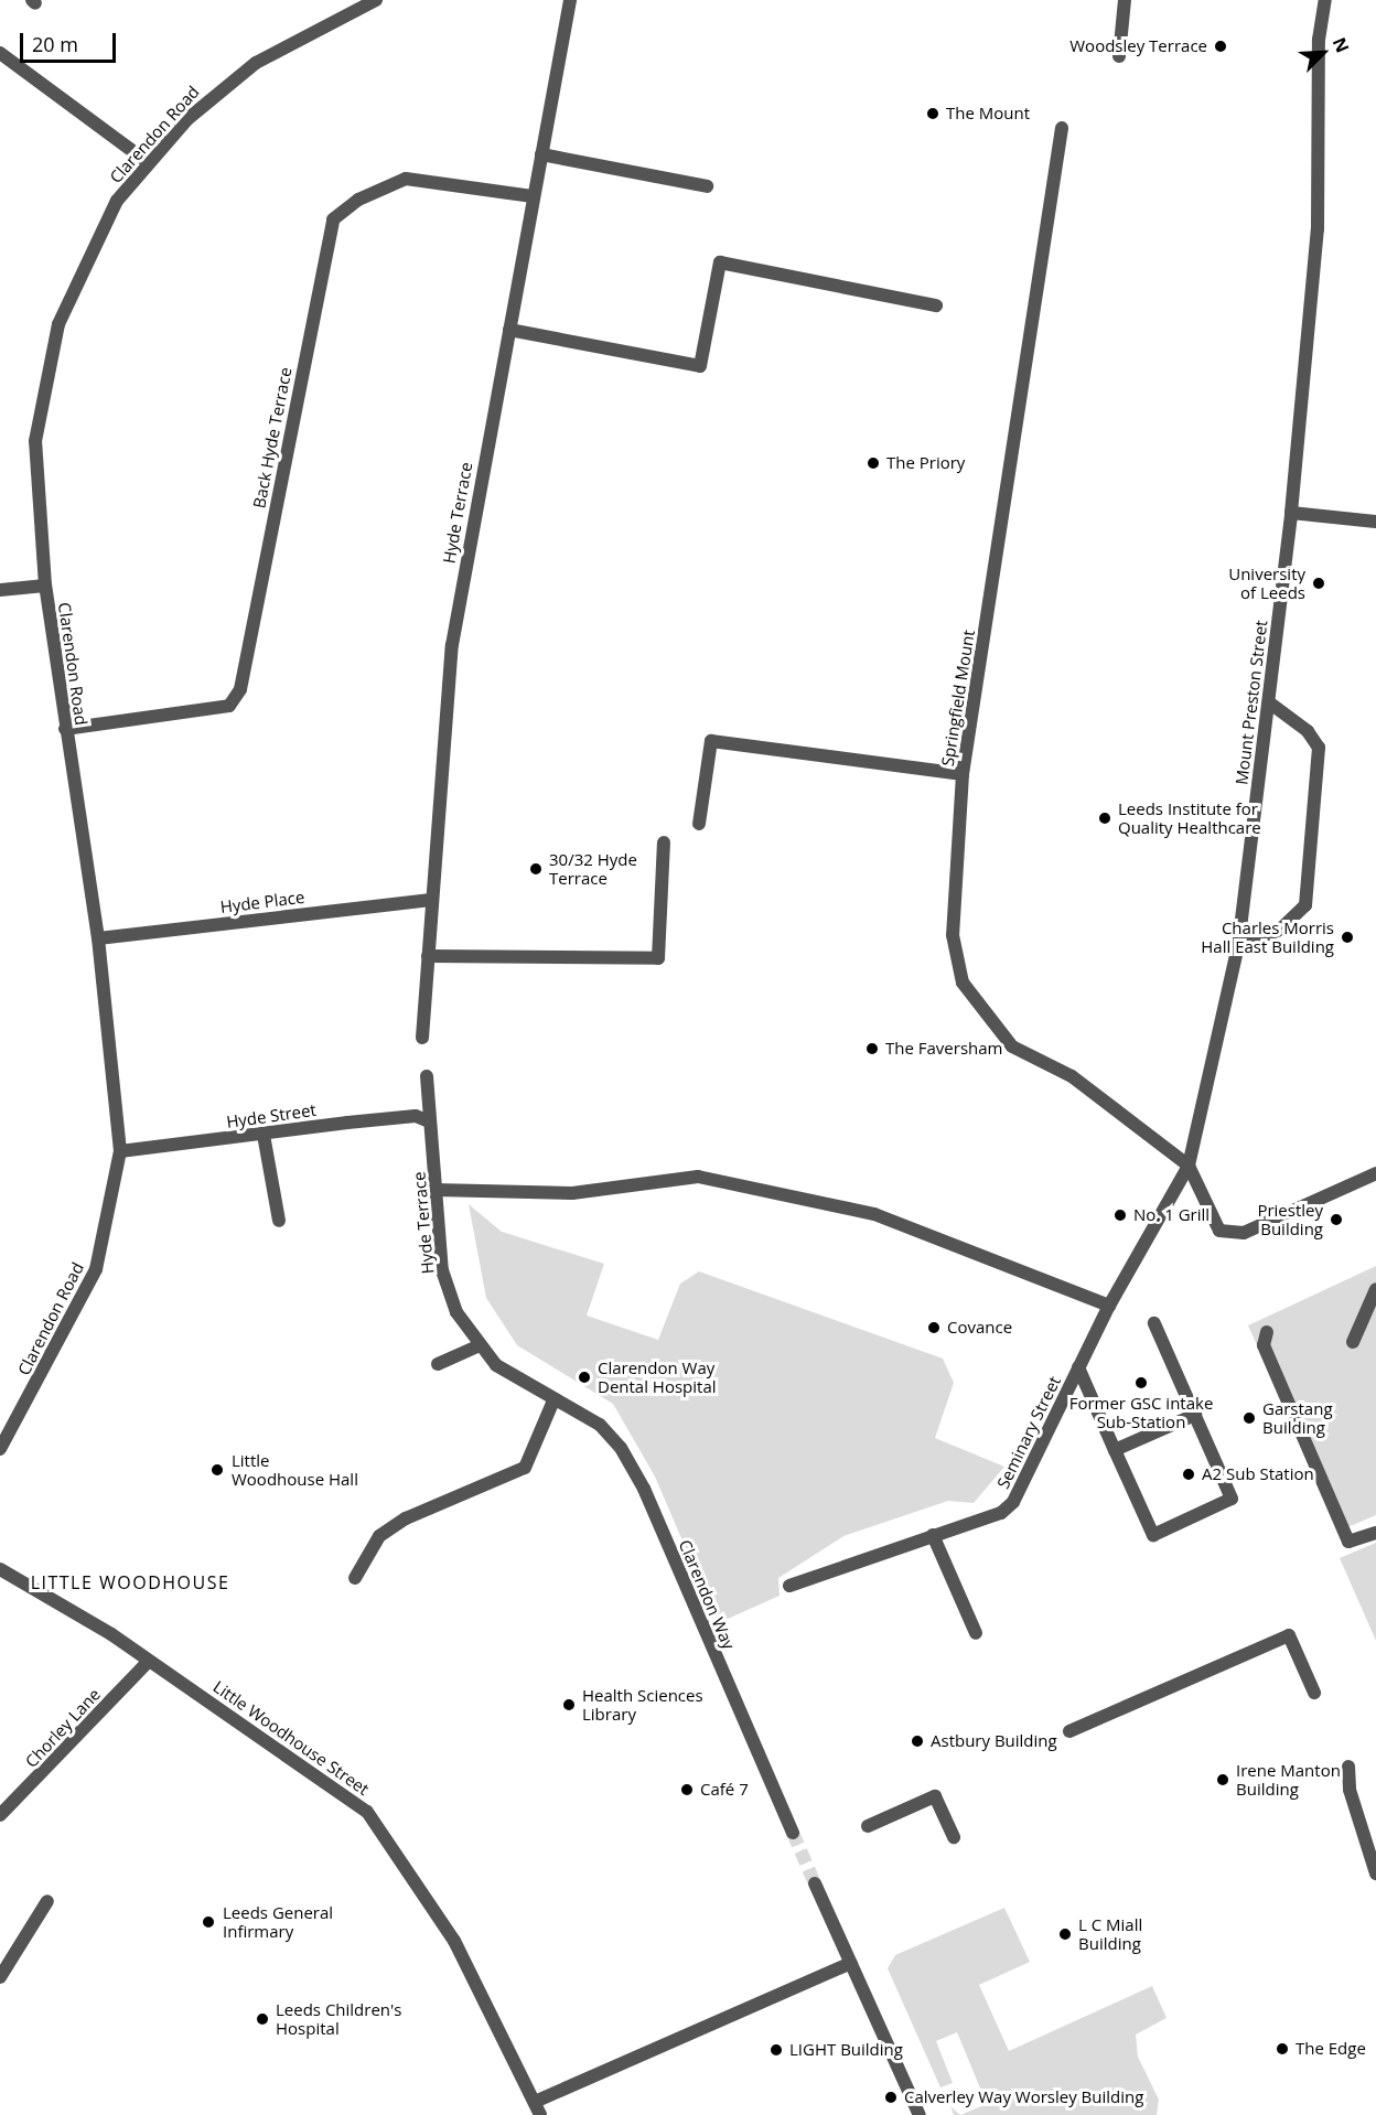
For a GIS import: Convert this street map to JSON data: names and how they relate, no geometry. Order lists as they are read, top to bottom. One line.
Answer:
{"streets":{"street":["Clarendon Road","Back Hyde Terrace","Hyde Terrace","Springfield Mount","Mount Preston Street","Hyde Place","Hyde Street","Seminary Street","Clarendon Way","Chorley Lane","Little Woodhouse Street"]},"crossings":[["Clarendon Road","Back Hyde Terrace"],["Clarendon Road","Hyde Place"],["Clarendon Road","Hyde Street"],["Back Hyde Terrace","Hyde Terrace"],["Hyde Terrace","Hyde Place"],["Hyde Terrace","Hyde Street"],["Hyde Terrace","Clarendon Way"],["Springfield Mount","Mount Preston Street"],["Springfield Mount","Seminary Street"],["Mount Preston Street","Seminary Street"],["Chorley Lane","Little Woodhouse Street"]],"districts":["LITTLE WOODHOUSE"],"places":["Woodsley Terrace","The Mount","The Priory","University of Leeds","Leeds Institute for Quality Healthcare","30/32 Hyde Terrace","Charles Morris Hall East Building","The Faversham","No. 1 Grill","Priestley Building","Covance","Clarendon Way Dental Hospital","Former GSC intake Sub-Station","Garstang Building","Little Woodhouse Hall","A2 Sub Station","Health Sciences Library","Astbury Building","Irene Manton Building","Café 7","Leeds General Infirmary","L C Miall Building","Leeds Children's Hospital","The Edge","LIGHT Building","Calverley Way Worsley Building"],"scale_bar":"20 m","north":"top right"}
